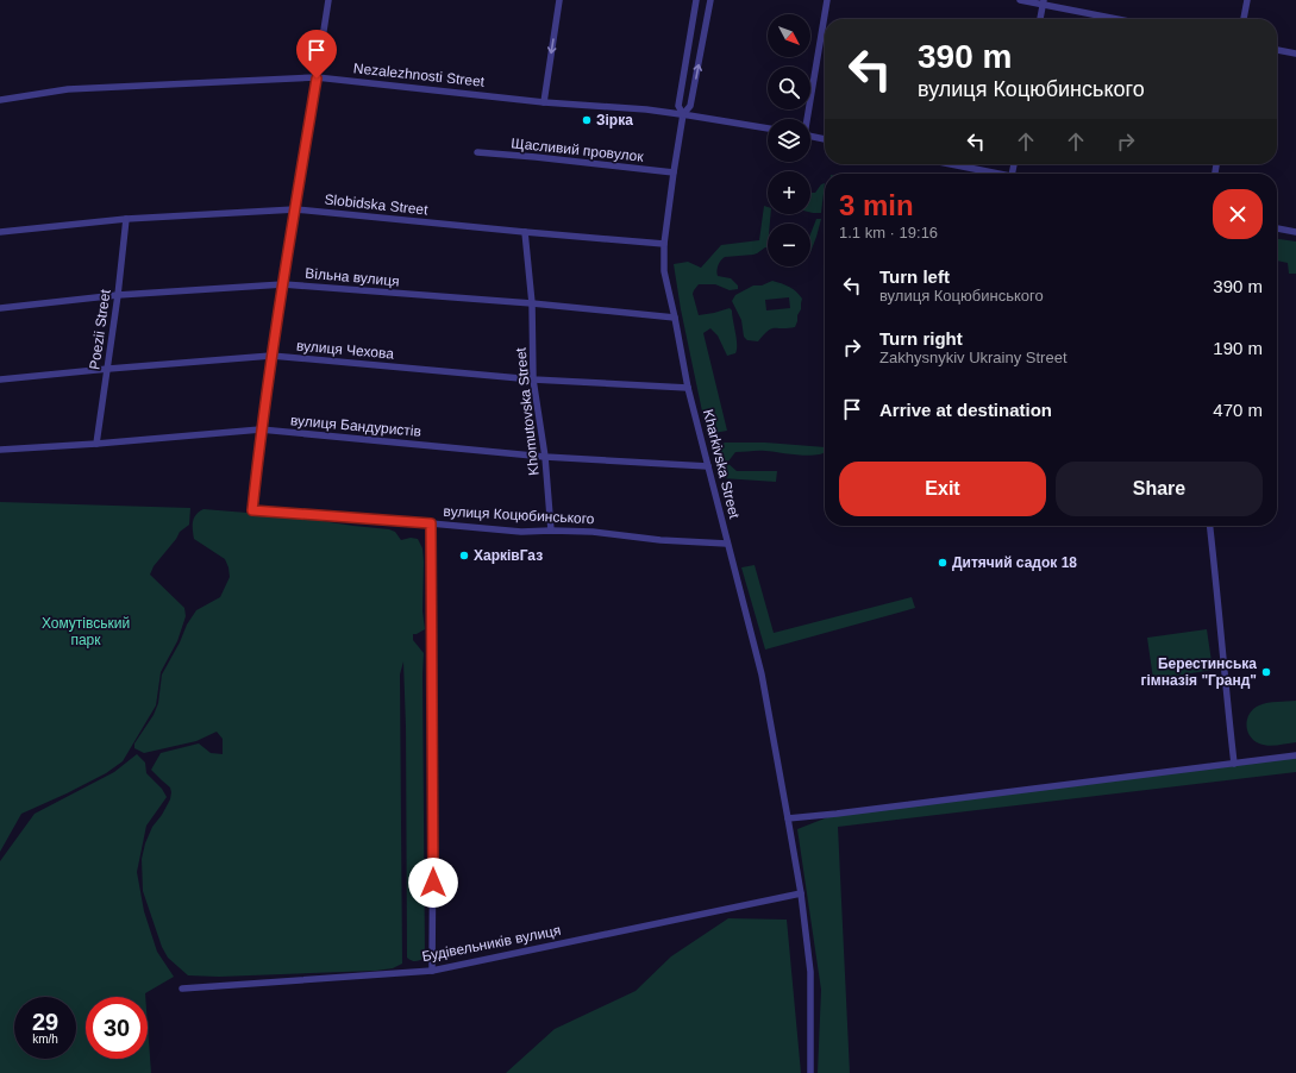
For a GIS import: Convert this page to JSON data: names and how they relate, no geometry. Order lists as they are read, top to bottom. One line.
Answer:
{"streets":{"street":["Nezalezhnosti Street","Щасливий провулок","Slobidska Street","Вільна вулиця","Poezii Street","вулиця Чехова","Khomutovska Street","вулиця Бандуристів","Kharkivska Street","вулиця Коцюбинського","Будівельників вулиця"]},"crossings":[["Nezalezhnosti Street","Kharkivska Street"],["Щасливий провулок","Kharkivska Street"],["Slobidska Street","Poezii Street"],["Slobidska Street","Khomutovska Street"],["Slobidska Street","Kharkivska Street"],["Вільна вулиця","Poezii Street"],["Вільна вулиця","Khomutovska Street"],["Вільна вулиця","Kharkivska Street"],["Poezii Street","вулиця Чехова"],["Poezii Street","вулиця Бандуристів"],["вулиця Чехова","Khomutovska Street"],["вулиця Чехова","Kharkivska Street"],["Khomutovska Street","вулиця Бандуристів"],["Khomutovska Street","вулиця Коцюбинського"],["вулиця Бандуристів","Kharkivska Street"],["вулиця Бандуристів","вулиця Коцюбинського"],["Kharkivska Street","вулиця Коцюбинського"],["Kharkivska Street","Будівельників вулиця"]],"parks":["Хомутівський парк"],"places":["Зірка","ХарківГаз","Дитячий садок 18","Берестинська гімназія \"Гранд\""],"north":"bottom right","page":{"map_buttons":["+","−"],"turn":["390 m","вулиця Коцюбинського"],"heading":["3 min","1.1 km · 19:16"],"list":[{"name":"Turn left","note":"вулиця Коцюбинського","value":"390 m"},{"name":"Turn right","note":"Zakhysnykiv Ukrainy Street","value":"190 m"},{"name":"Arrive at destination","value":"470 m"}],"buttons":["Exit","Share"],"speed":"29 km/h","limit":"30"}}
